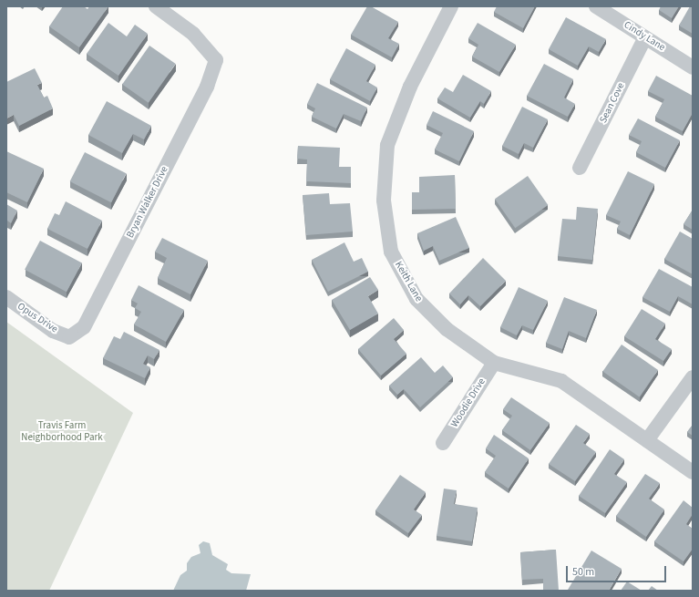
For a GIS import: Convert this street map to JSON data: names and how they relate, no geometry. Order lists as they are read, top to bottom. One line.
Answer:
{"streets":{"street":["Cindy Lane","Sean Cove","Bryan Walker Drive","Keith Lane","Opus Drive","Woodie Drive"]},"crossings":[["Cindy Lane","Sean Cove"],["Bryan Walker Drive","Opus Drive"],["Keith Lane","Woodie Drive"]],"parks":["Travis Farm Neighborhood Park"],"scale_bar":"50 m"}
